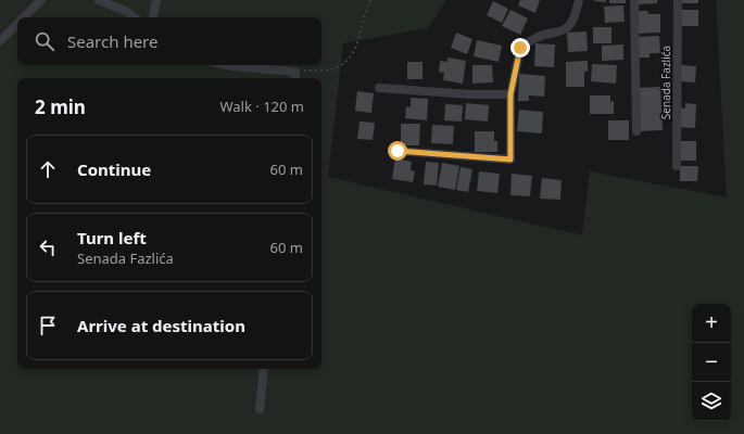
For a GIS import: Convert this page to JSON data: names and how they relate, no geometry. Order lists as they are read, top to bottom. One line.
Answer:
{"streets":{"street":["Senada Fazlića"]},"page":{"search":"Search here","heading":["2 min","Walk · 120 m"],"list":[["Continue","60 m"],["Turn left","Senada Fazlića","60 m"],"Arrive at destination"],"map_buttons":["+","−"]}}
